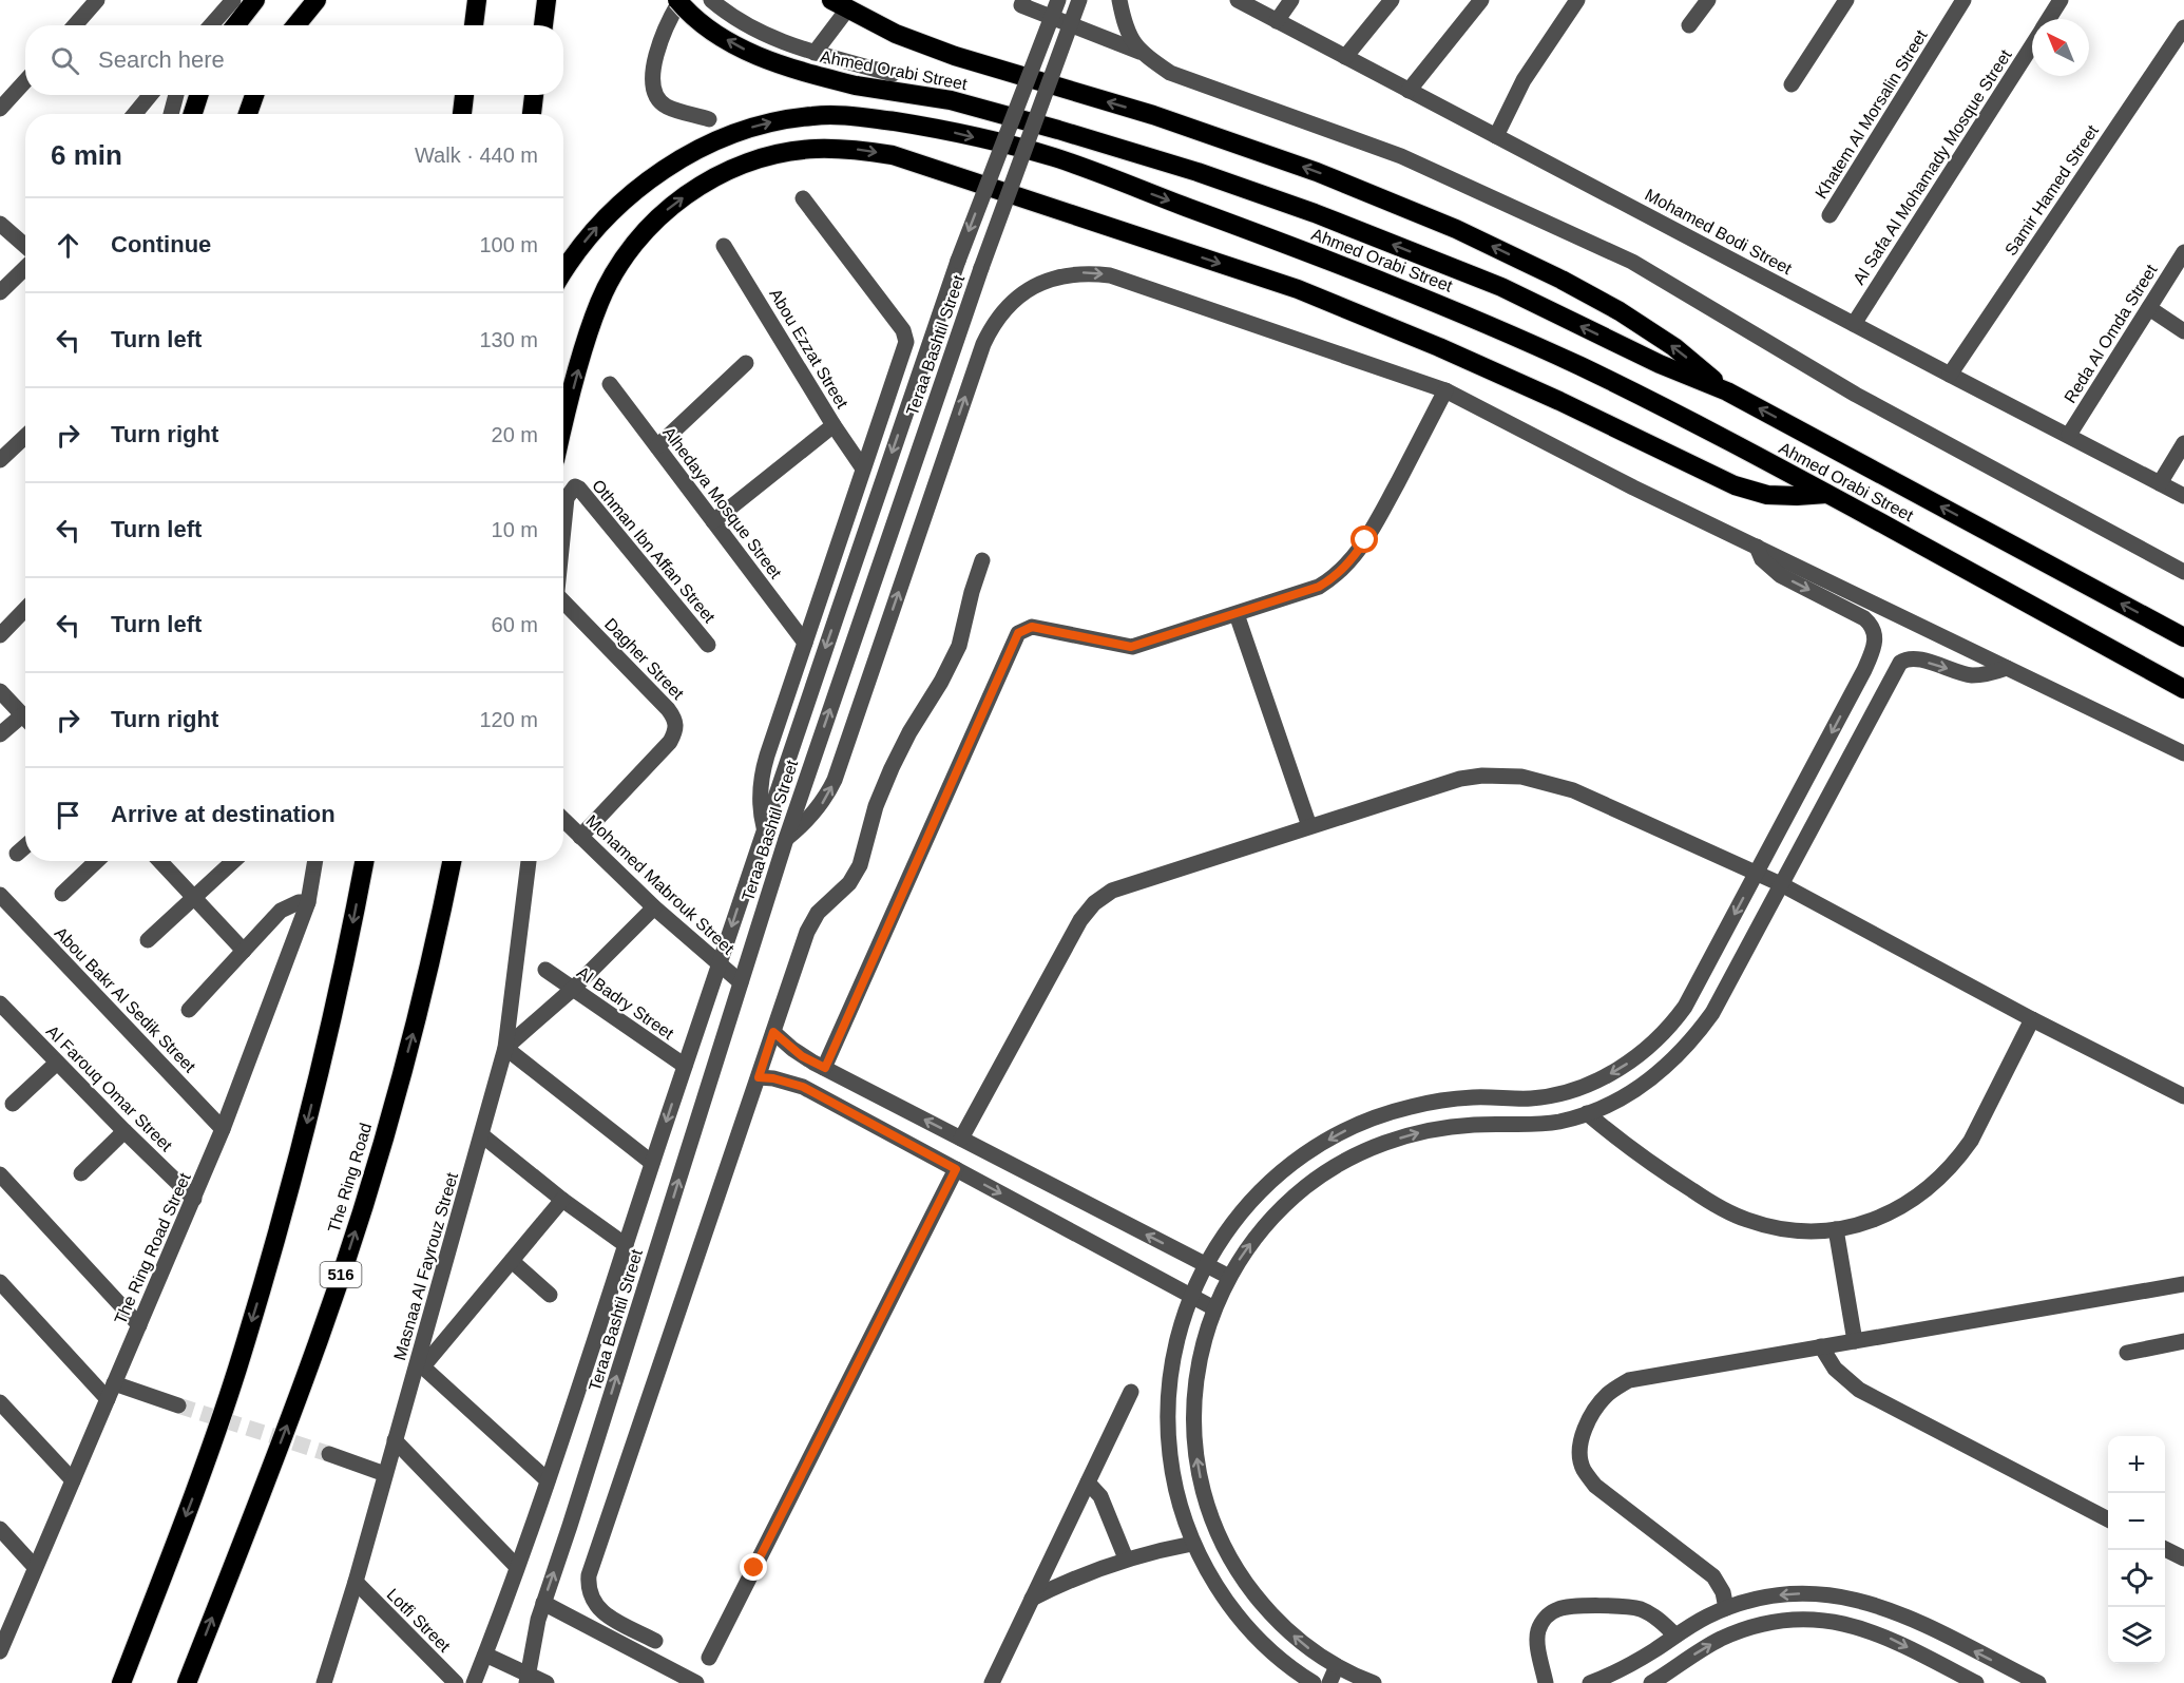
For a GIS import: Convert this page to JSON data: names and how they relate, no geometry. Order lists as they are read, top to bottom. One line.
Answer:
{"streets":{"highway":["Ahmed Orabi Street","The Ring Road","516"],"street":["Khatem Al Morsalin Street","Al Safa Al Mohamady Mosque Street","Samir Hamed Street","Mohamed Bodi Street","Reda Al Omda Street","Teraa Bashtil Street","Abou Ezzat Street","Alhedaya Mosque Street","Othman Ibn Affan Street","Dagher Street","Mohamed Mabrouk Street","Abou Bakr Al Sedik Street","Al Badry Street","Al Farouq Omar Street","The Ring Road Street","Masnaa Al Fayrouz Street","Lotfi Street"]},"crossings":[["Al Safa Al Mohamady Mosque Street","Mohamed Bodi Street"],["Samir Hamed Street","Mohamed Bodi Street"],["Mohamed Bodi Street","Reda Al Omda Street"],["Teraa Bashtil Street","Abou Ezzat Street"],["Teraa Bashtil Street","Alhedaya Mosque Street"],["Teraa Bashtil Street","Mohamed Mabrouk Street"],["Teraa Bashtil Street","Al Badry Street"],["Dagher Street","Mohamed Mabrouk Street"],["Abou Bakr Al Sedik Street","The Ring Road Street"],["Al Farouq Omar Street","The Ring Road Street"],["Masnaa Al Fayrouz Street","Lotfi Street"]],"north":"top left","page":{"search":"Search here","heading":["6 min","Walk · 440 m"],"list":[["Continue","100 m"],["Turn left","130 m"],["Turn right","20 m"],["Turn left","10 m"],["Turn left","60 m"],["Turn right","120 m"],"Arrive at destination"],"map_buttons":["+","−"]}}
